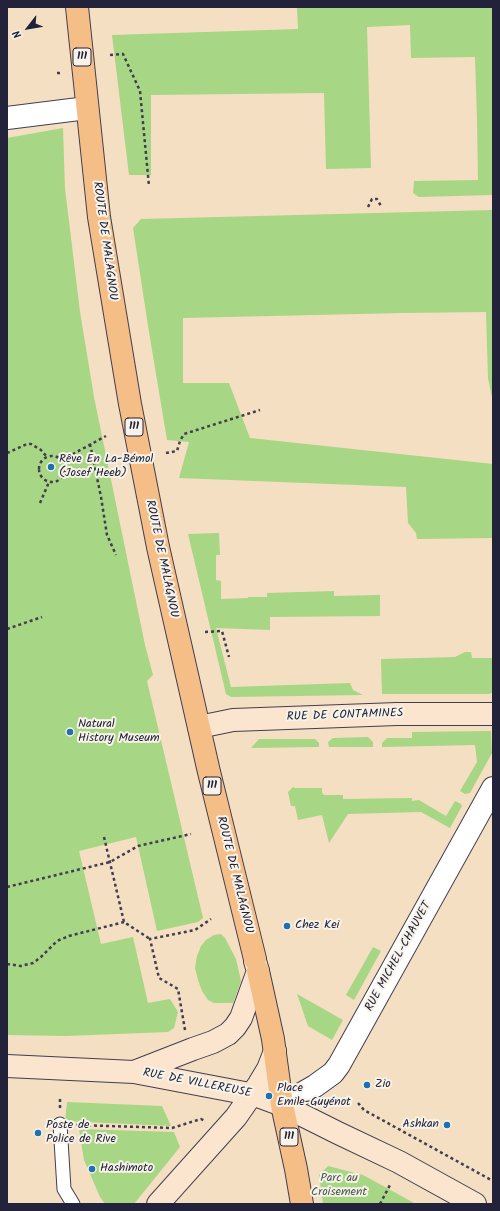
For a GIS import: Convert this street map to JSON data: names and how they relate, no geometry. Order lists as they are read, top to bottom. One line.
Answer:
{"streets":{"main road":["111","ROUTE DE MALAGNOU","RUE DE CONTAMINES","RUE DE VILLEREUSE"],"street":["RUE MICHEL-CHAUVET"]},"crossings":[["111","ROUTE DE MALAGNOU"],["111","RUE MICHEL-CHAUVET"],["111","RUE DE VILLEREUSE"],["ROUTE DE MALAGNOU","RUE DE CONTAMINES"],["ROUTE DE MALAGNOU","RUE MICHEL-CHAUVET"],["ROUTE DE MALAGNOU","RUE DE VILLEREUSE"],["RUE MICHEL-CHAUVET","RUE DE VILLEREUSE"]],"parks":["Parc au Croisement"],"places":["Rêve En La-Bémol (Josef Heeb)","Natural History Museum","Chez Kei","Zio","Place Emile-Guyénot","Ashkan","Poste de Police de Rive","Hashimoto"],"north":"bottom left"}
